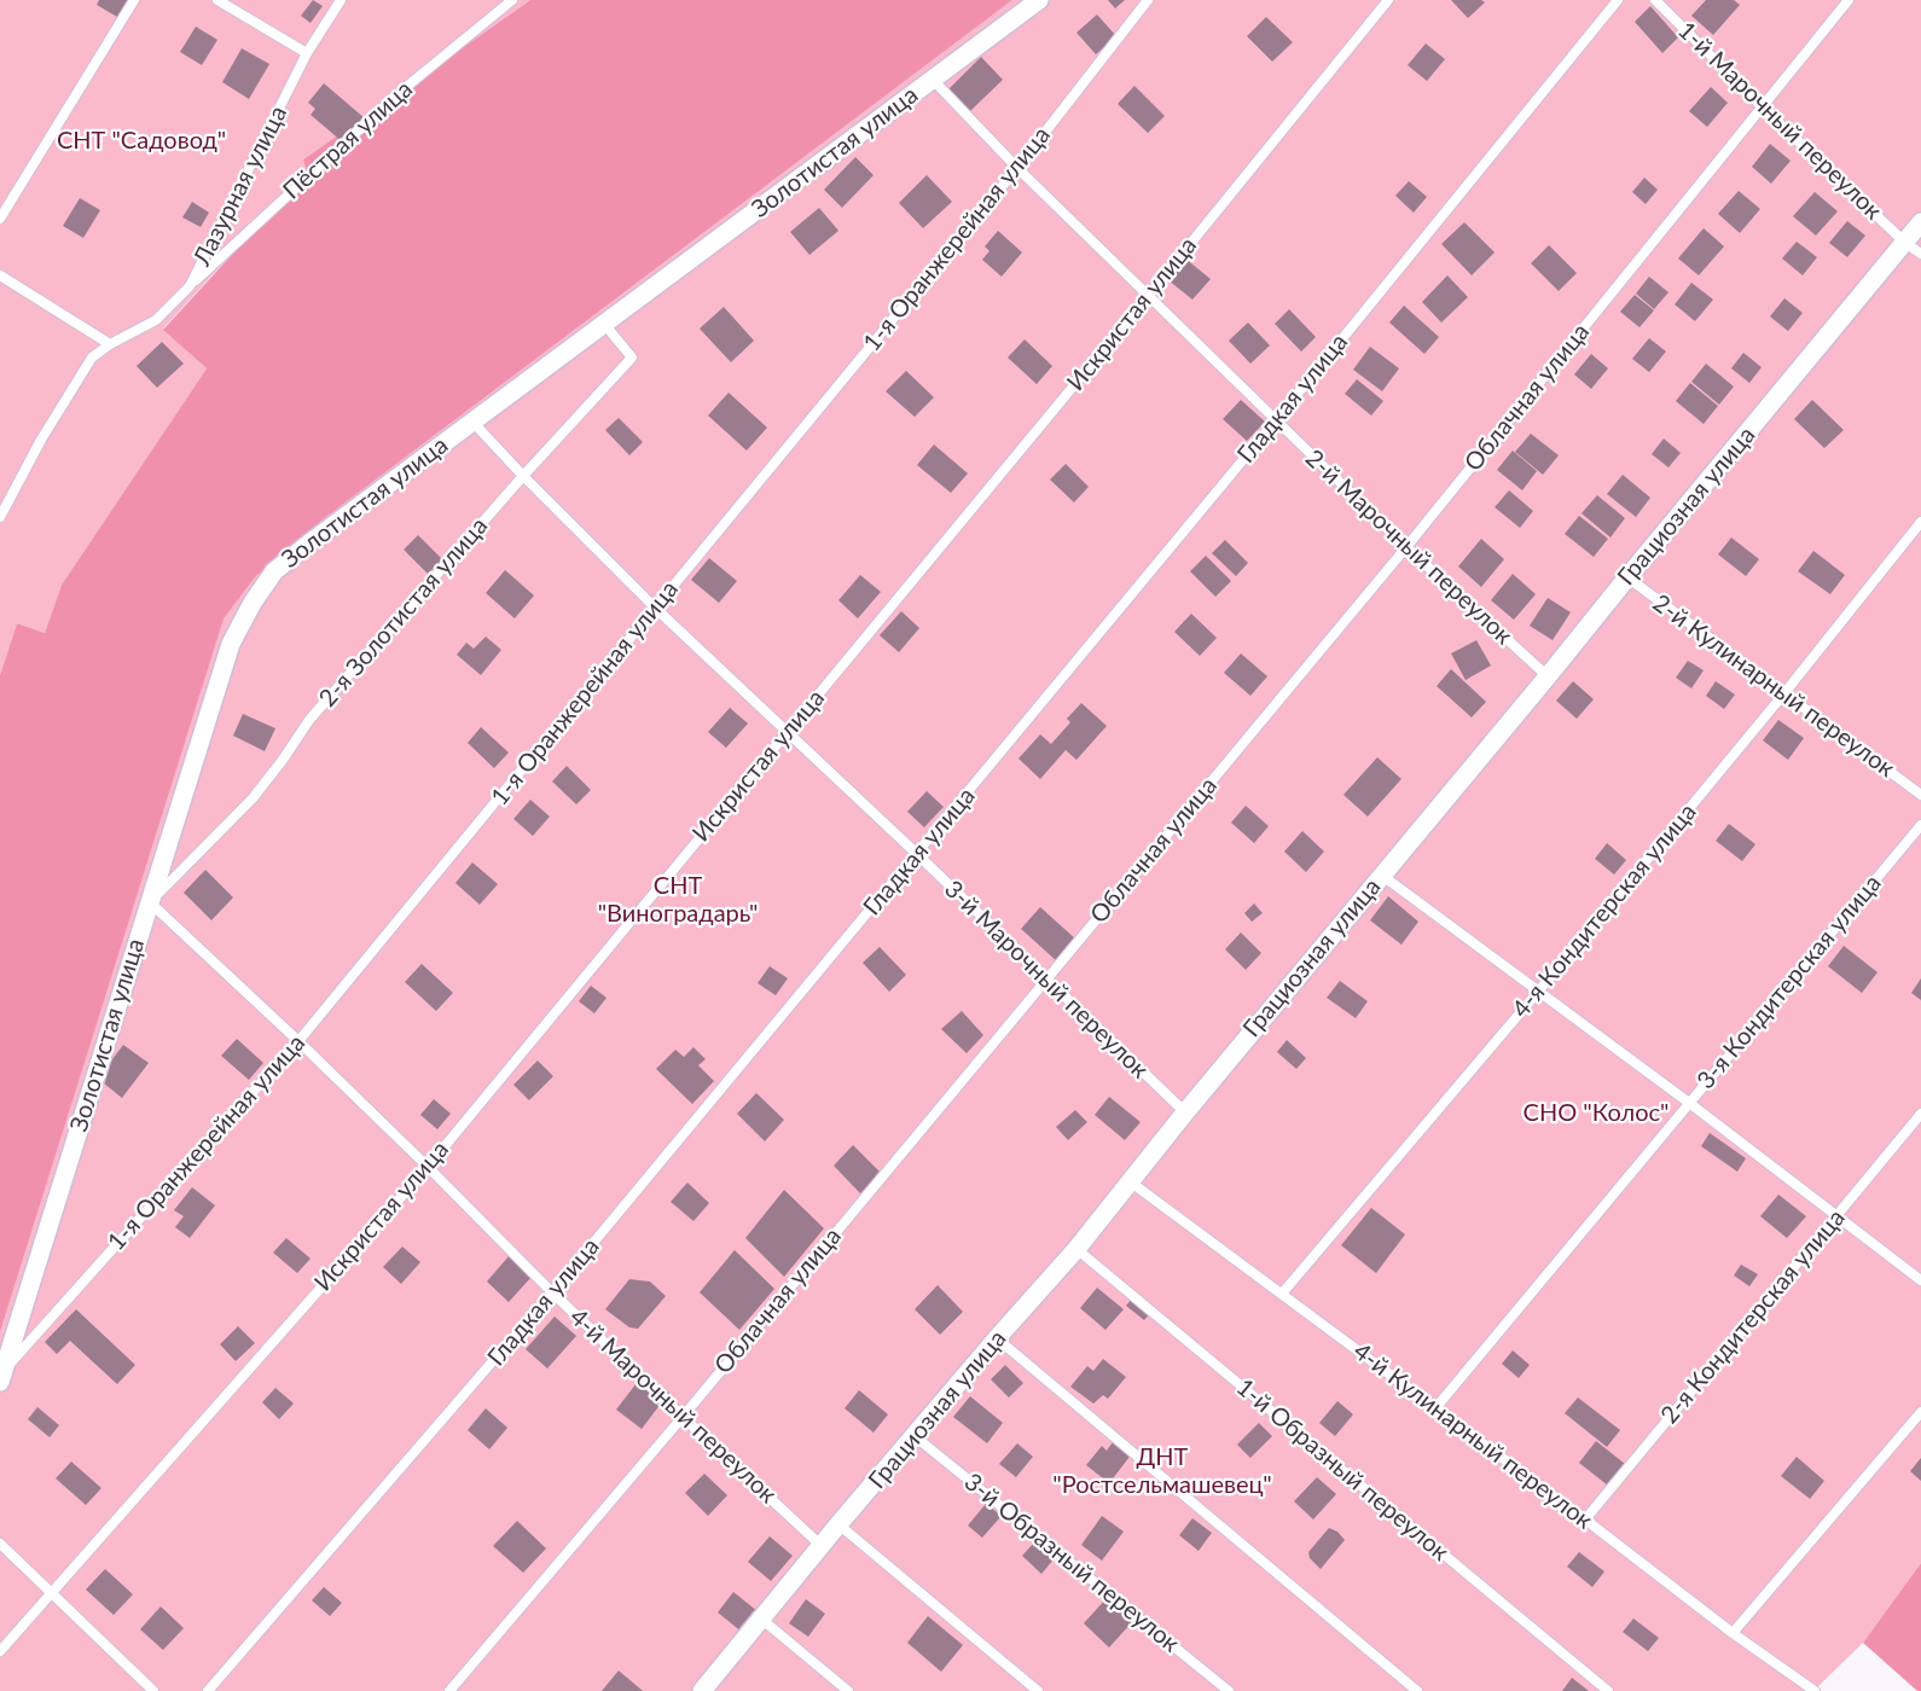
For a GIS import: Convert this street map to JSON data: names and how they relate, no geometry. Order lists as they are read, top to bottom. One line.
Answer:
{"streets":{"street":["Золотистая улица","Грациозная улица"],"lane":["1-й Марочный переулок","Пёстрая улица","Лазурная улица","1-я Оранжерейная улица","Искристая улица","Облачная улица","Гладкая улица","2-й Марочный переулок","2-я Золотистая улица","2-й Кулинарный переулок","4-я Кондитерская улица","3-й Марочный переулок","3-я Кондитерская улица","2-я Кондитерская улица","4-й Марочный переулок","4-й Кулинарный переулок","1-й Образный переулок","3-й Образный переулок"]},"crossings":[["1-й Марочный переулок","Облачная улица"],["1-й Марочный переулок","Грациозная улица"],["Пёстрая улица","Лазурная улица"],["Золотистая улица","1-я Оранжерейная улица"],["Золотистая улица","2-й Марочный переулок"],["Золотистая улица","2-я Золотистая улица"],["Золотистая улица","3-й Марочный переулок"],["Золотистая улица","4-й Марочный переулок"],["1-я Оранжерейная улица","2-й Марочный переулок"],["1-я Оранжерейная улица","3-й Марочный переулок"],["1-я Оранжерейная улица","4-й Марочный переулок"],["Искристая улица","2-й Марочный переулок"],["Искристая улица","3-й Марочный переулок"],["Искристая улица","4-й Марочный переулок"],["Облачная улица","2-й Марочный переулок"],["Облачная улица","3-й Марочный переулок"],["Облачная улица","4-й Марочный переулок"],["Гладкая улица","2-й Марочный переулок"],["Гладкая улица","3-й Марочный переулок"],["Гладкая улица","4-й Марочный переулок"],["Грациозная улица","2-й Марочный переулок"],["Грациозная улица","2-й Кулинарный переулок"],["Грациозная улица","3-й Марочный переулок"],["Грациозная улица","4-й Марочный переулок"],["Грациозная улица","4-й Кулинарный переулок"],["Грациозная улица","1-й Образный переулок"],["Грациозная улица","3-й Образный переулок"],["2-я Золотистая улица","3-й Марочный переулок"],["2-я Золотистая улица","4-й Марочный переулок"],["2-й Кулинарный переулок","4-я Кондитерская улица"],["4-я Кондитерская улица","4-й Кулинарный переулок"],["3-я Кондитерская улица","4-й Кулинарный переулок"],["2-я Кондитерская улица","4-й Кулинарный переулок"]],"parks":["СНТ \"Садовод\"","СНТ \"Виноградарь\"","СНО \"Колос\"","ДНТ \"Ростсельмашевец\""]}
